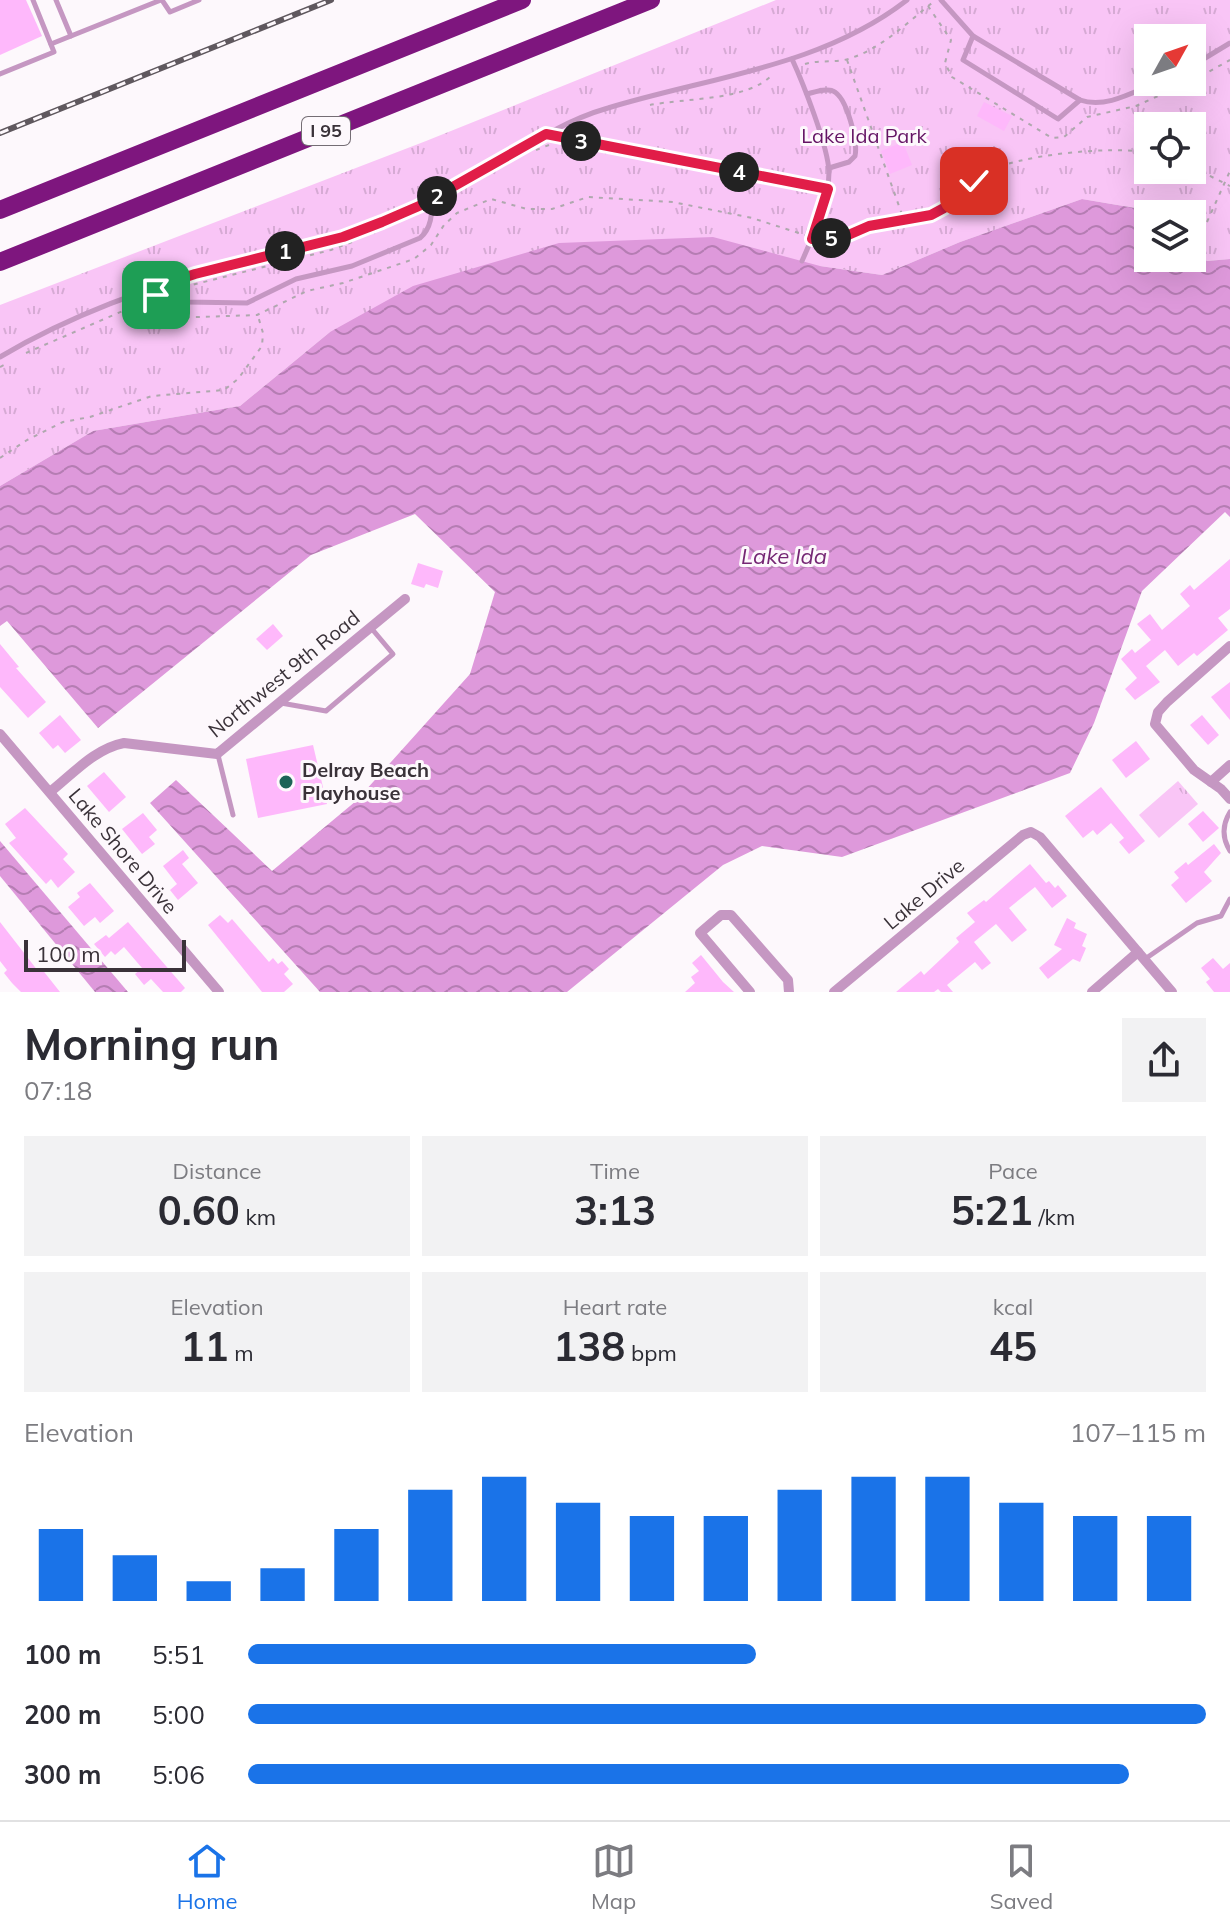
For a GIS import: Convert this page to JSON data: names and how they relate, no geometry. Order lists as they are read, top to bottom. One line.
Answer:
{"streets":{"highway":["I 95"],"street":["Northwest 9th Road","Lake Shore Drive","Lake Drive"]},"crossings":[["Northwest 9th Road","Lake Shore Drive"]],"water":["Lake Ida"],"parks":["Lake Ida Park"],"places":["Delray Beach Playhouse"],"scale_bar":"100 m","north":"top right","page":{"pins":["3","4","2","5","1"],"scale":"100 m","heading":["Morning run","07:18"],"stats":[["Distance","0.60 km"],["Time","3:13"],["Pace","5:21 /km"],["Elevation","11 m"],["Heart rate","138 bpm"],["kcal","45"]],"chart":["Elevation","107–115 m"],"list":[{"name":"100 m","note":"5:51"},{"name":"200 m","note":"5:00"},{"name":"300 m","note":"5:06"}],"tabs":["Home","Map","Saved"]}}
